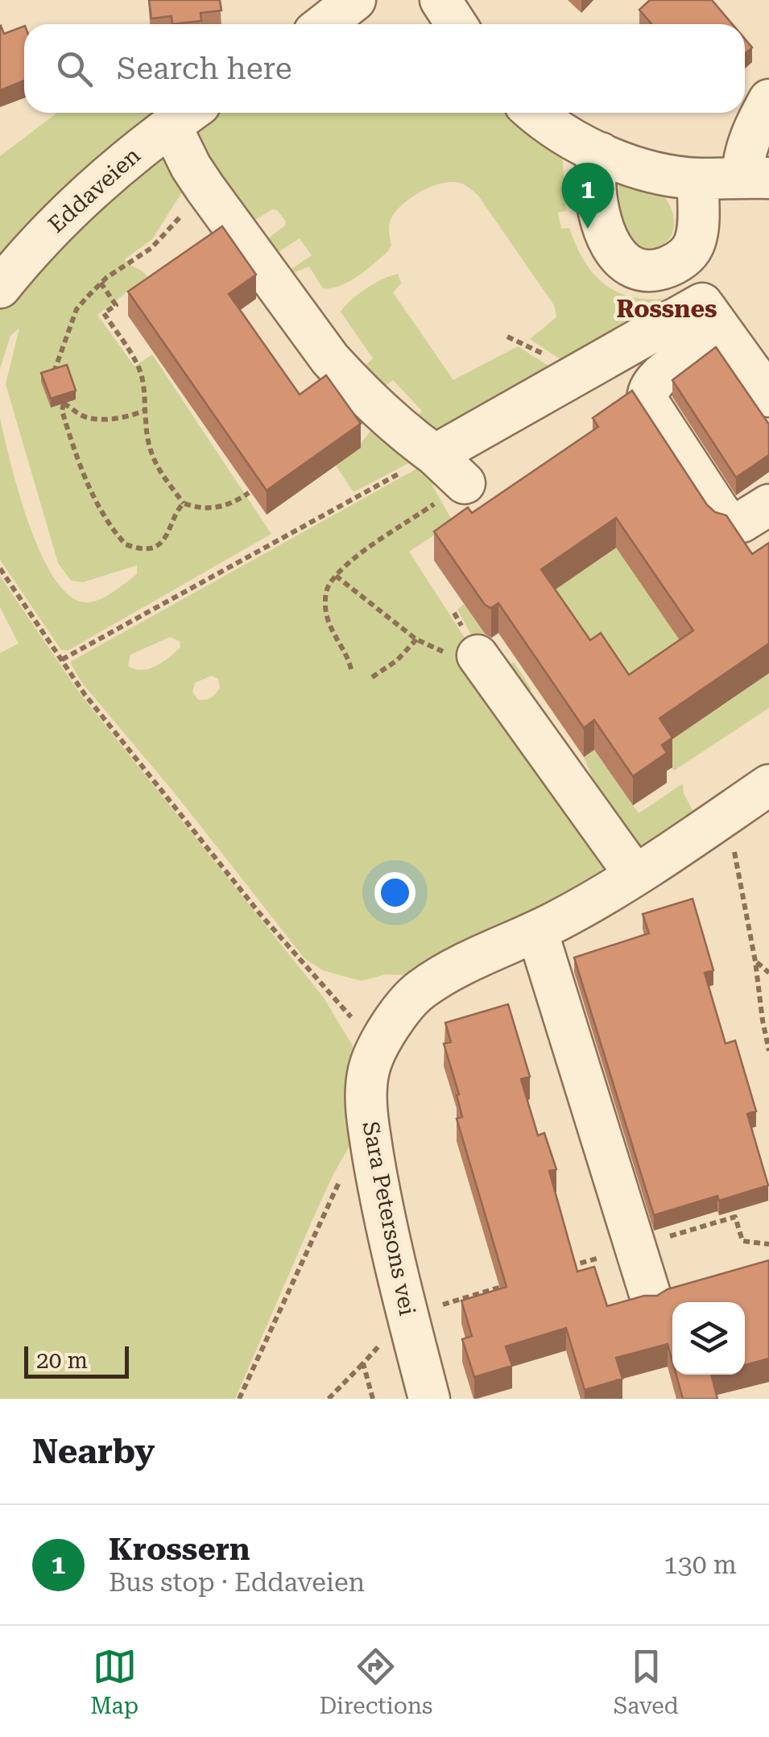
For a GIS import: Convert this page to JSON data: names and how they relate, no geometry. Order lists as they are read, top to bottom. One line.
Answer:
{"streets":{"street":["Eddaveien","Sara Petersons vei"]},"districts":["Rossnes"],"scale_bar":"20 m","page":{"search":"Search here","pins":"1","scale":"20 m","heading":"Nearby","list":[{"mark":"1","name":"Krossern","note":"Bus stop · Eddaveien","value":"130 m"}],"nav":["Map","Directions","Saved"]}}
